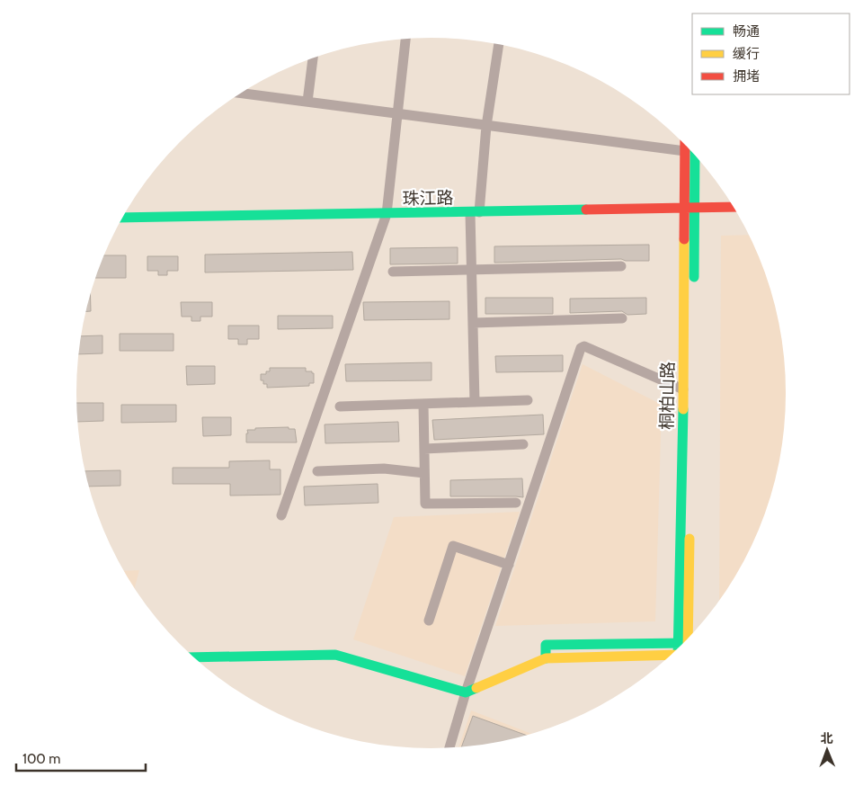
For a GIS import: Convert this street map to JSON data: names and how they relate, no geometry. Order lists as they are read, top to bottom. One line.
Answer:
{"streets":{"street":["珠江路","桐柏山路"]},"crossings":[["珠江路","桐柏山路"]],"legend":["畅通","缓行","拥堵"],"scale_bar":"100 m","north":"top"}
